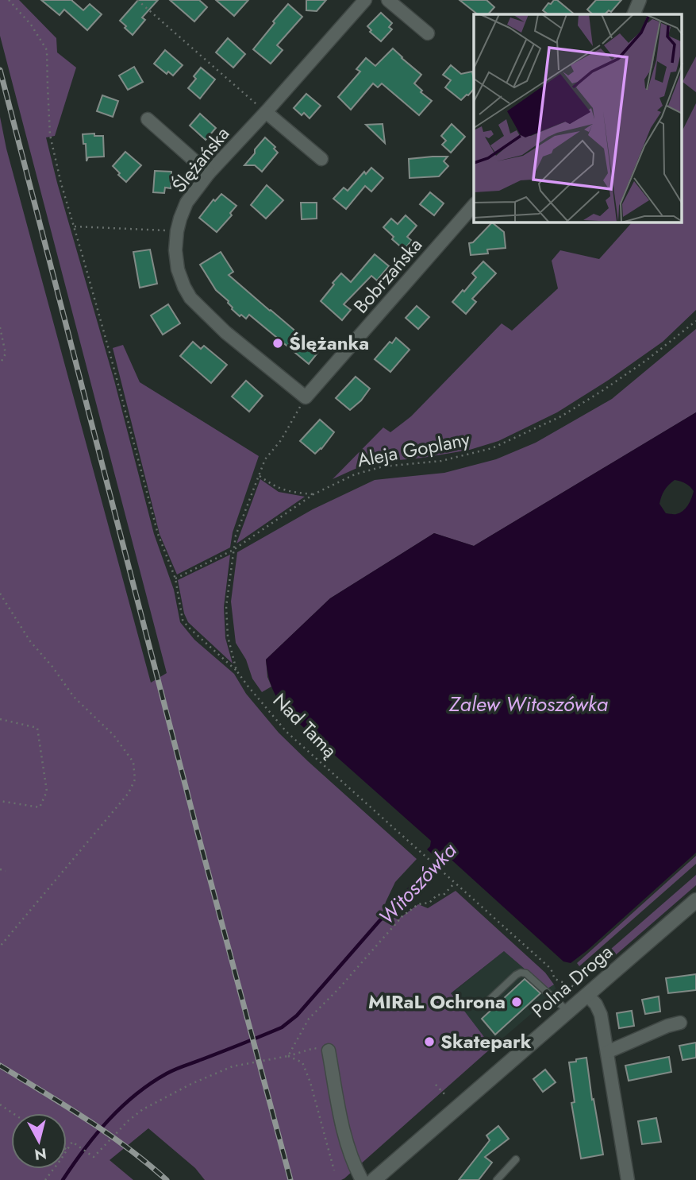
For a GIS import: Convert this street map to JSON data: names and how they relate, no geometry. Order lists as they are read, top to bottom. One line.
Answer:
{"streets":{"street":["Ślężańska","Bobrzańska","Polna Droga"],"path":["Aleja Goplany","Nad Tamą"]},"crossings":[["Ślężańska","Bobrzańska"],["Ślężańska","Nad Tamą"],["Bobrzańska","Nad Tamą"],["Aleja Goplany","Nad Tamą"]],"water":["Zalew Witoszówka","Witoszówka"],"places":["Ślężanka","MIRaL Ochrona","Skatepark"],"north":"bottom"}
